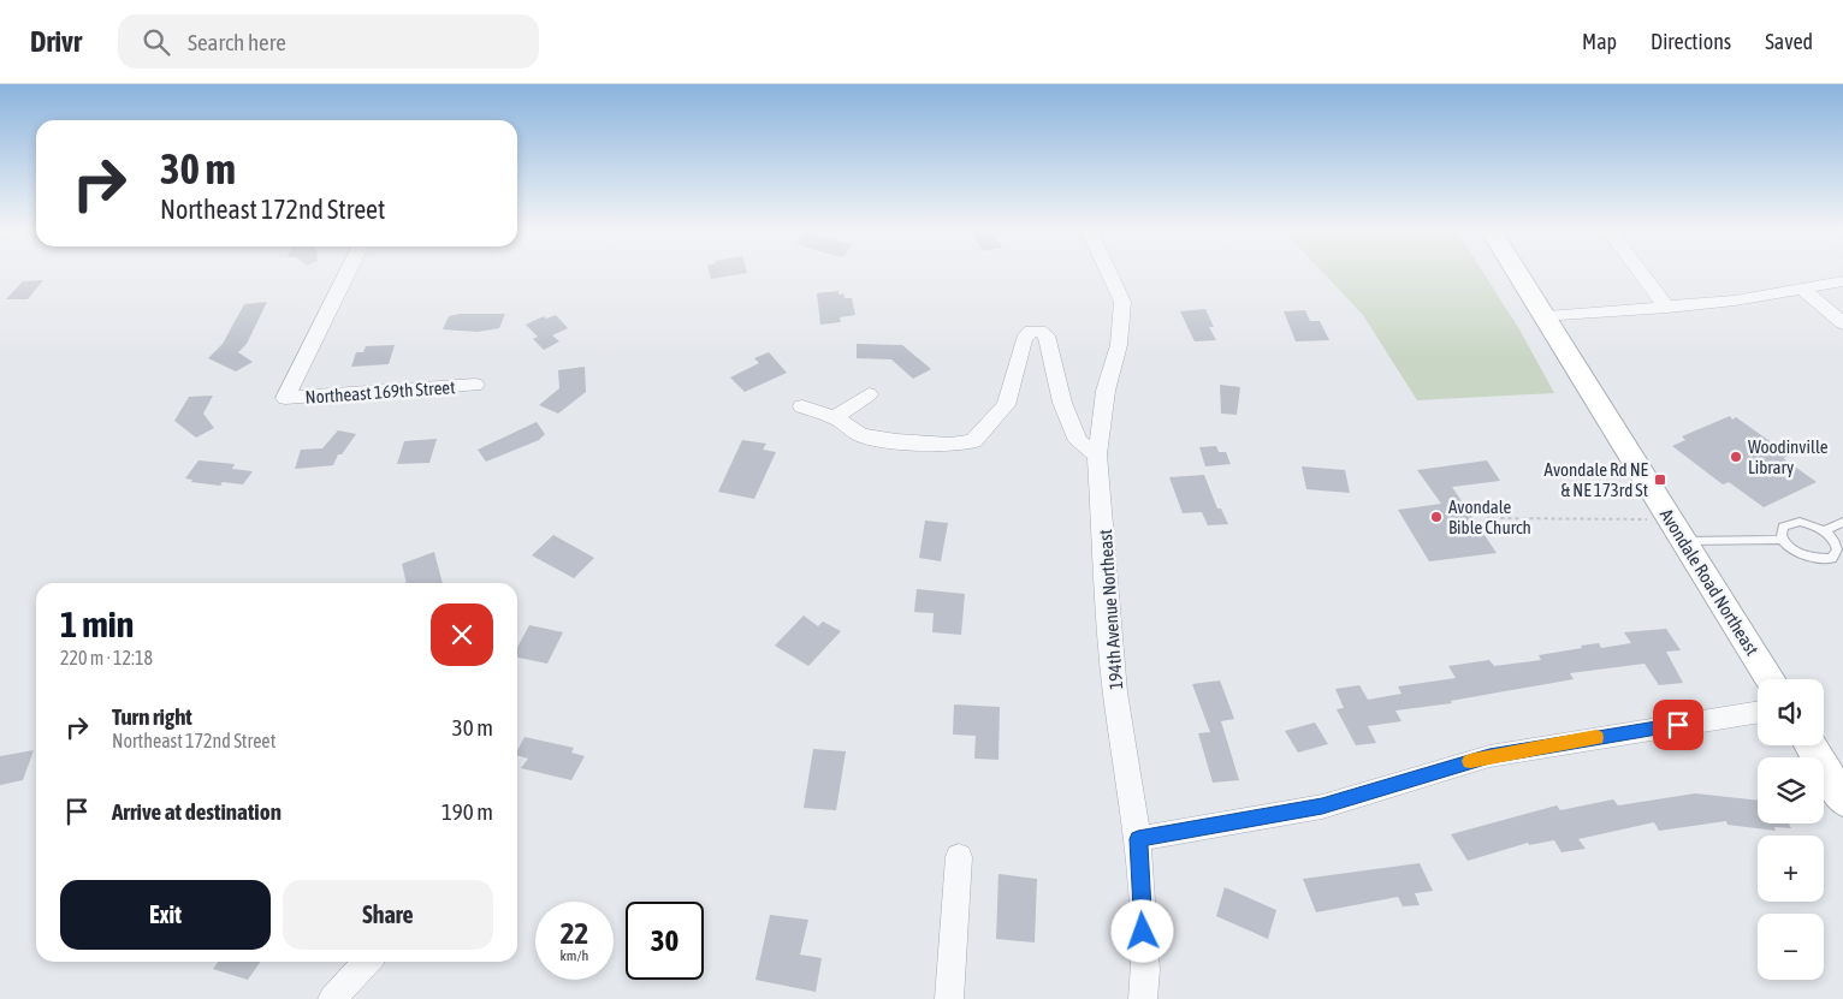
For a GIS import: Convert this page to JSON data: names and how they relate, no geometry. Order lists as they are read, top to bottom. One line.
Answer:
{"streets":{"main road":["Avondale Road Northeast"],"street":["Northeast 169th Street","194th Avenue Northeast"]},"places":{"other":["Woodinville Library","Avondale Bible Church"],"transit":["Avondale Rd NE & NE 173rd St"]},"page":{"header":"Drivr","search":"Search here","nav":["Map","Directions","Saved"],"turn":["30 m","Northeast 172nd Street"],"heading":["1 min","220 m · 12:18"],"map_buttons":["+","−"],"list":[{"name":"Turn right","note":"Northeast 172nd Street","value":"30 m"},{"name":"Arrive at destination","value":"190 m"}],"buttons":["Exit","Share"],"speed":"22 km/h","limit":"30"}}
